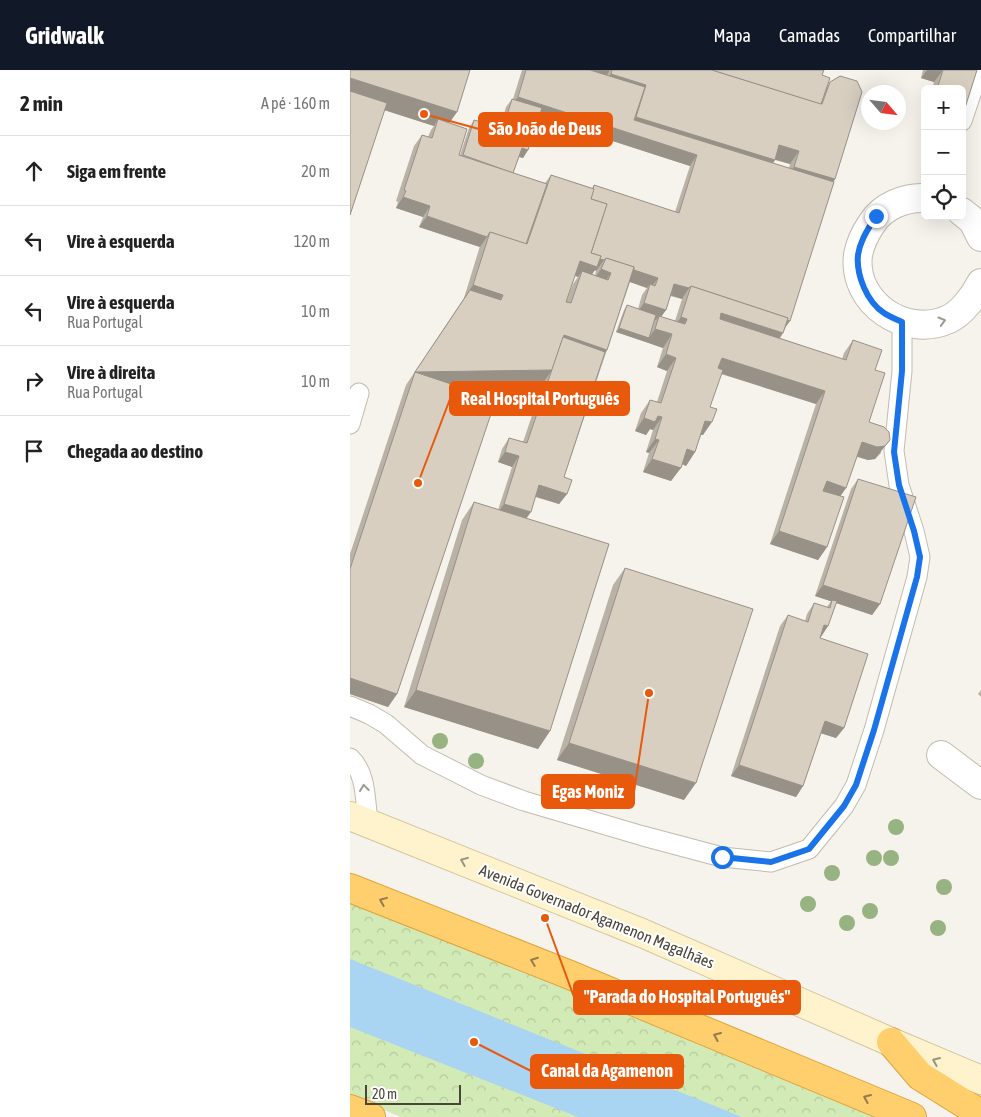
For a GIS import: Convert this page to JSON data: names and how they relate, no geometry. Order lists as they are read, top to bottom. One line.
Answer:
{"streets":{"main road":["Avenida Governador Agamenon Magalhães"]},"one_way":["Avenida Governador Agamenon Magalhães"],"places":["São João de Deus","Real Hospital Português","Egas Moniz","\"Parada do Hospital Português\"","Canal da Agamenon"],"scale_bar":"20 m","north":"bottom right","page":{"header":"Gridwalk","nav":["Mapa","Camadas","Compartilhar"],"heading":["2 min","A pé · 160 m"],"map_buttons":["+","−"],"list":[["Siga em frente","20 m"],["Vire à esquerda","120 m"],["Vire à esquerda","Rua Portugal","10 m"],["Vire à direita","Rua Portugal","10 m"],"Chegada ao destino"],"scale":"20 m"}}
